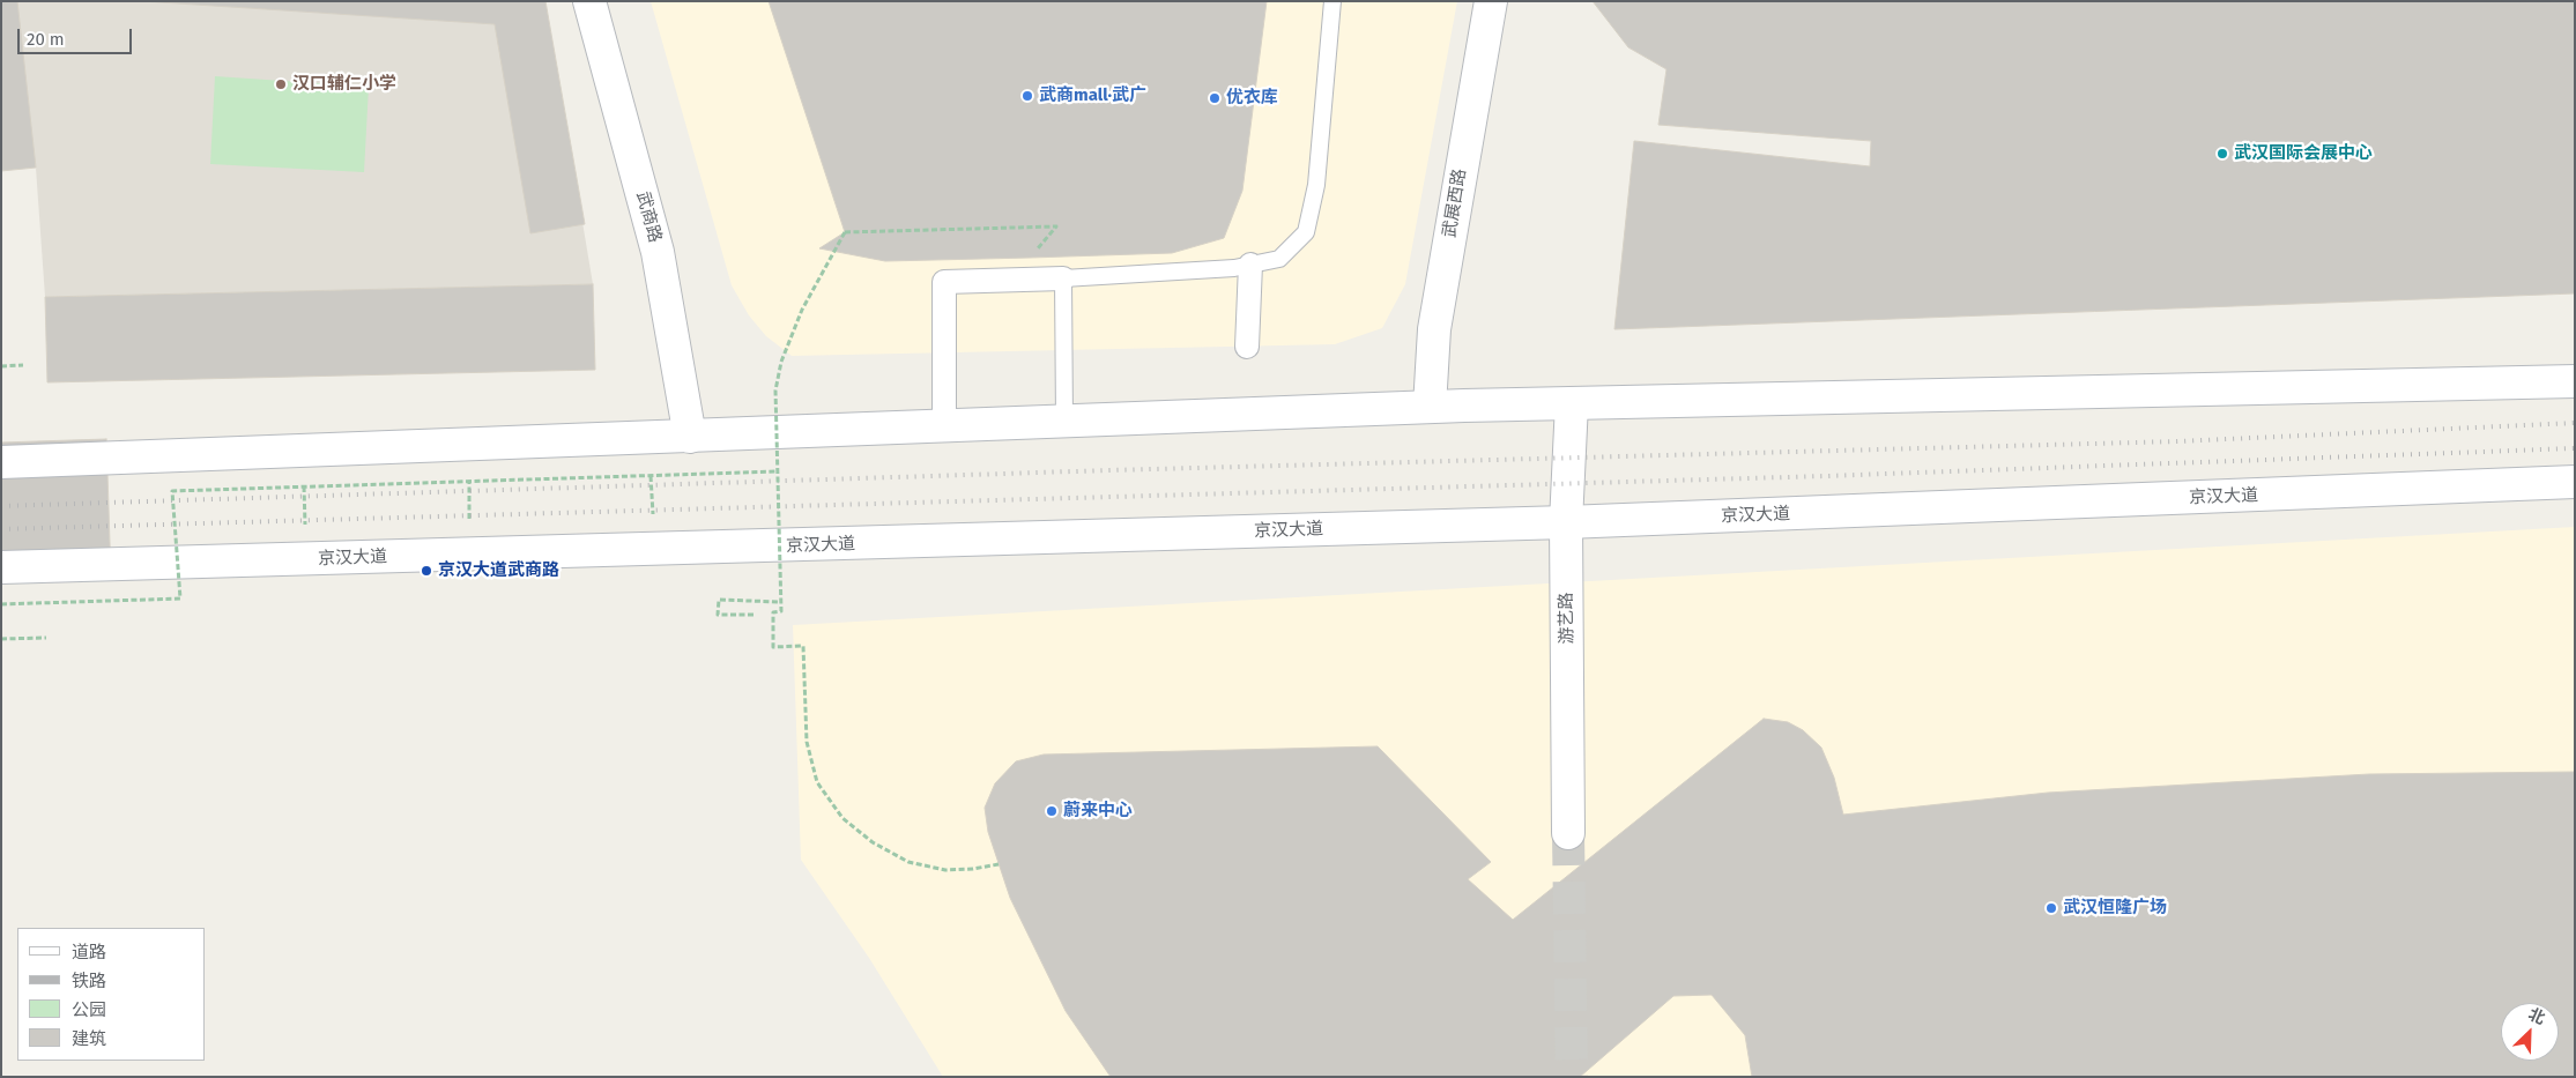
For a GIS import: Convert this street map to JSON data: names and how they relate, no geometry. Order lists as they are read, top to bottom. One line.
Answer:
{"streets":{"main road":["武展西路","武商路","京汉大道","游艺路"]},"crossings":[["京汉大道","游艺路"]],"places":["汉口辅仁小学","武商mall·武广","优衣库","武汉国际会展中心","京汉大道武商路","蔚来中心","武汉恒隆广场"],"legend":["道路","铁路","公园","建筑"],"scale_bar":"20 m","north":"top right"}
